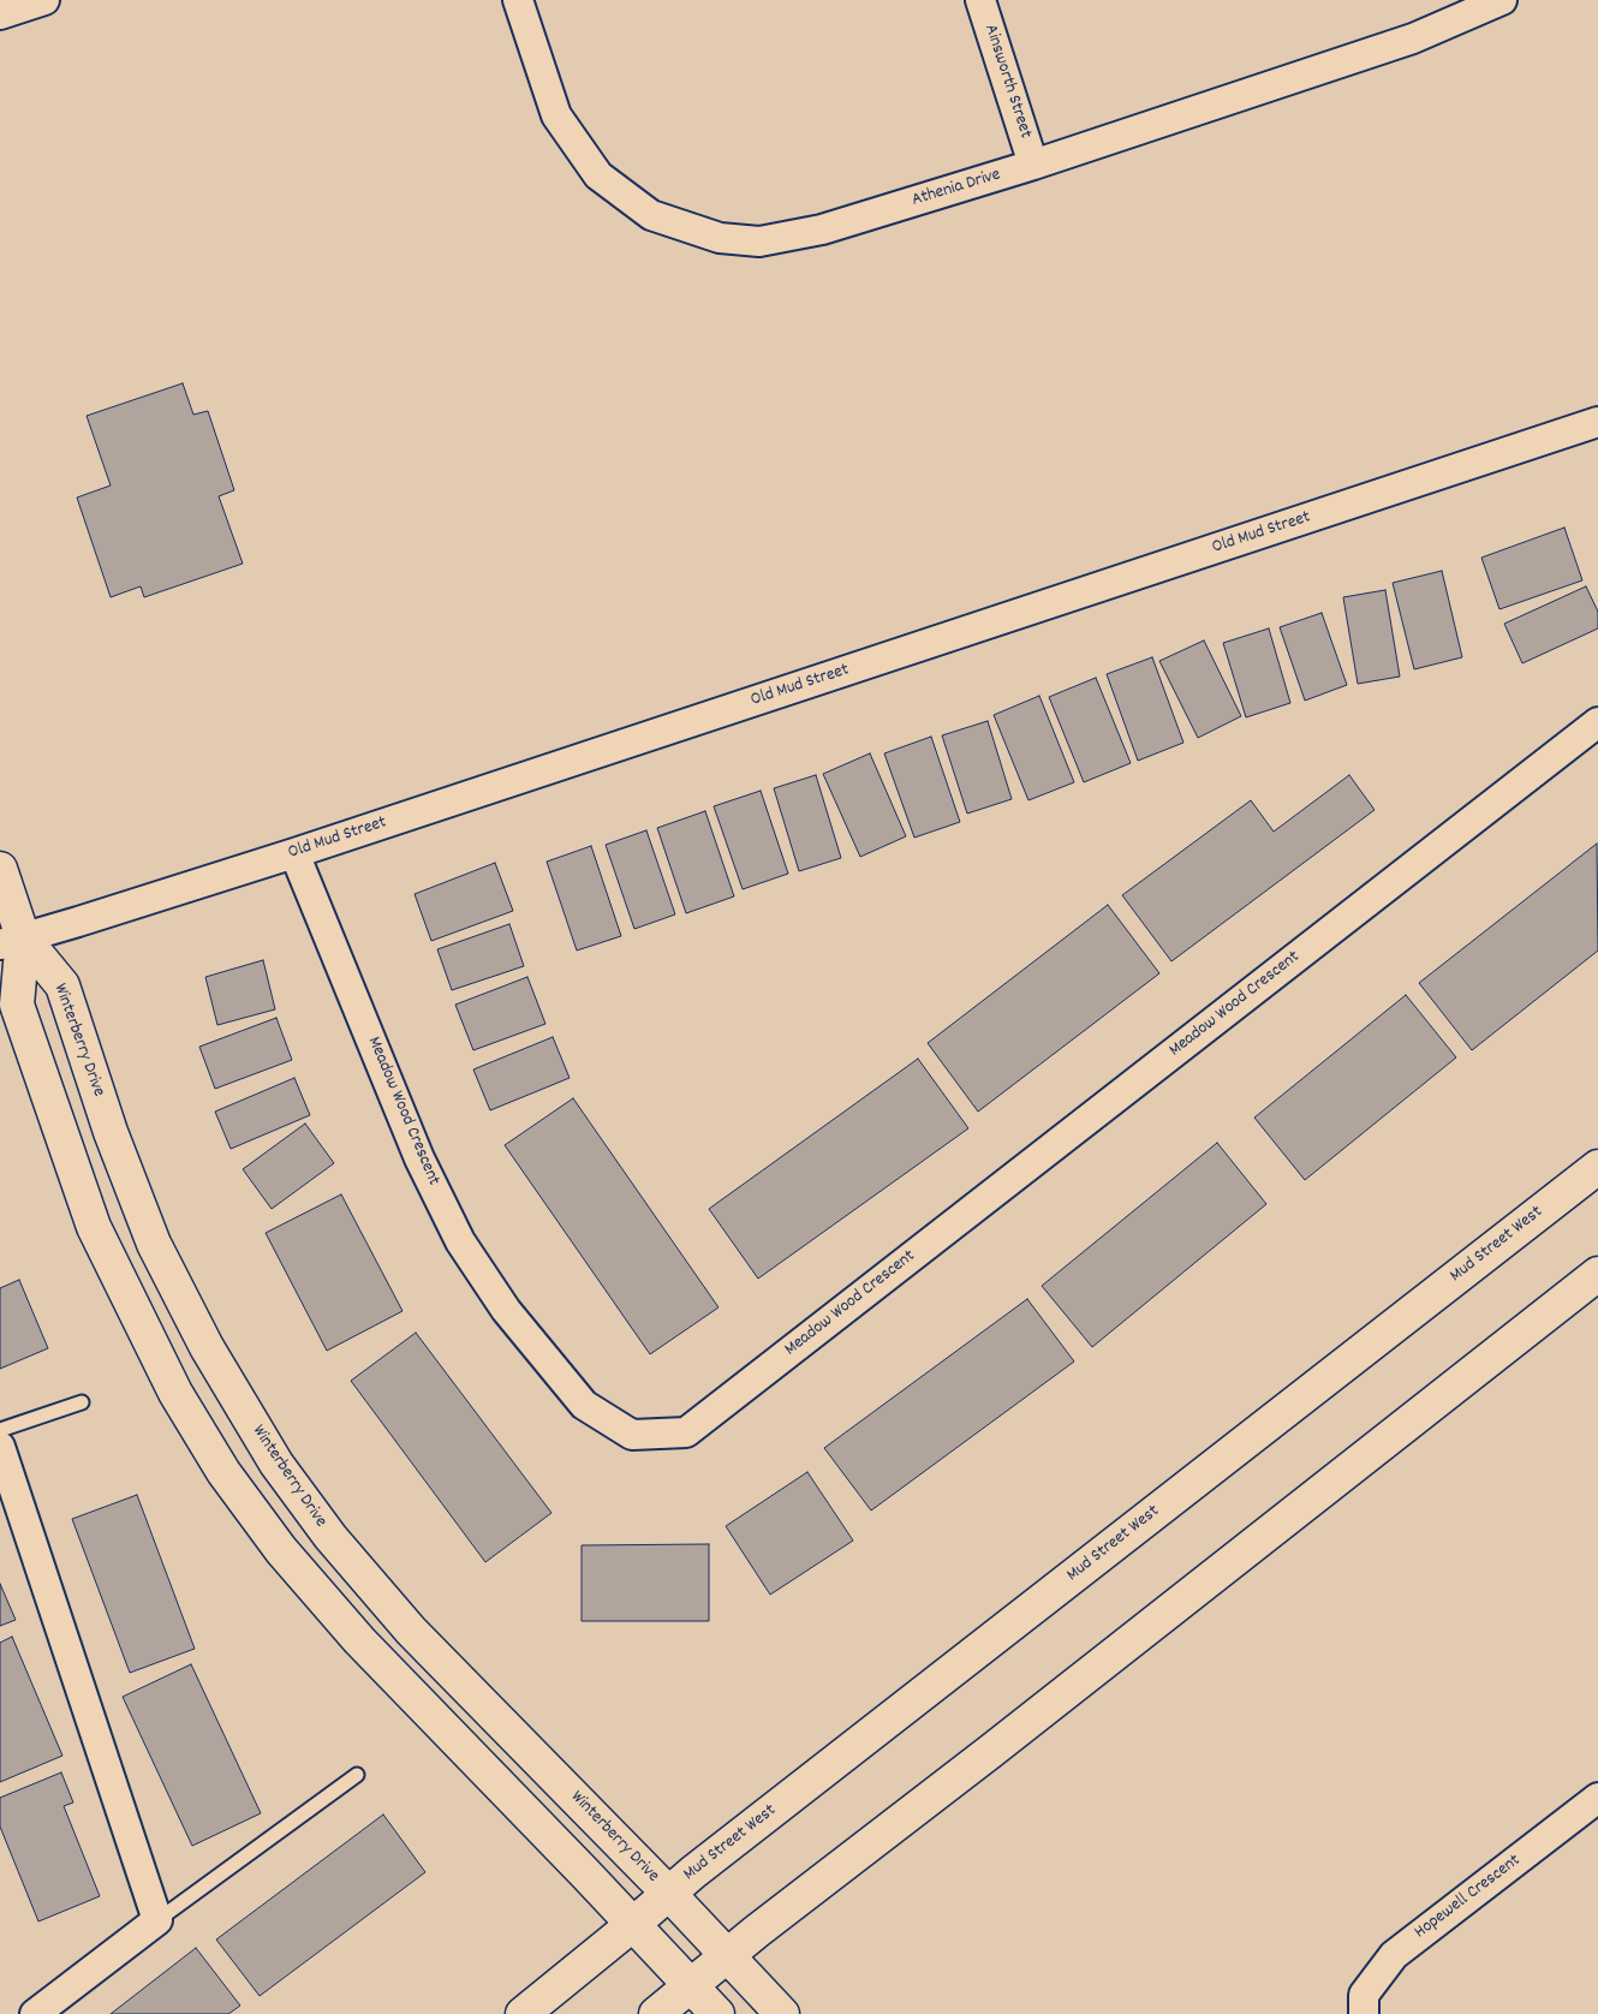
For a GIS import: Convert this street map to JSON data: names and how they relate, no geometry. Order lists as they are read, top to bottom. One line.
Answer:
{"streets":{"main road":["Winterberry Drive","Mud Street West"],"street":["Ainsworth Street","Athenia Drive","Old Mud Street","Meadow Wood Crescent","Hopewell Crescent"]},"crossings":[["Ainsworth Street","Athenia Drive"],["Old Mud Street","Meadow Wood Crescent"],["Old Mud Street","Winterberry Drive"],["Winterberry Drive","Mud Street West"]]}
